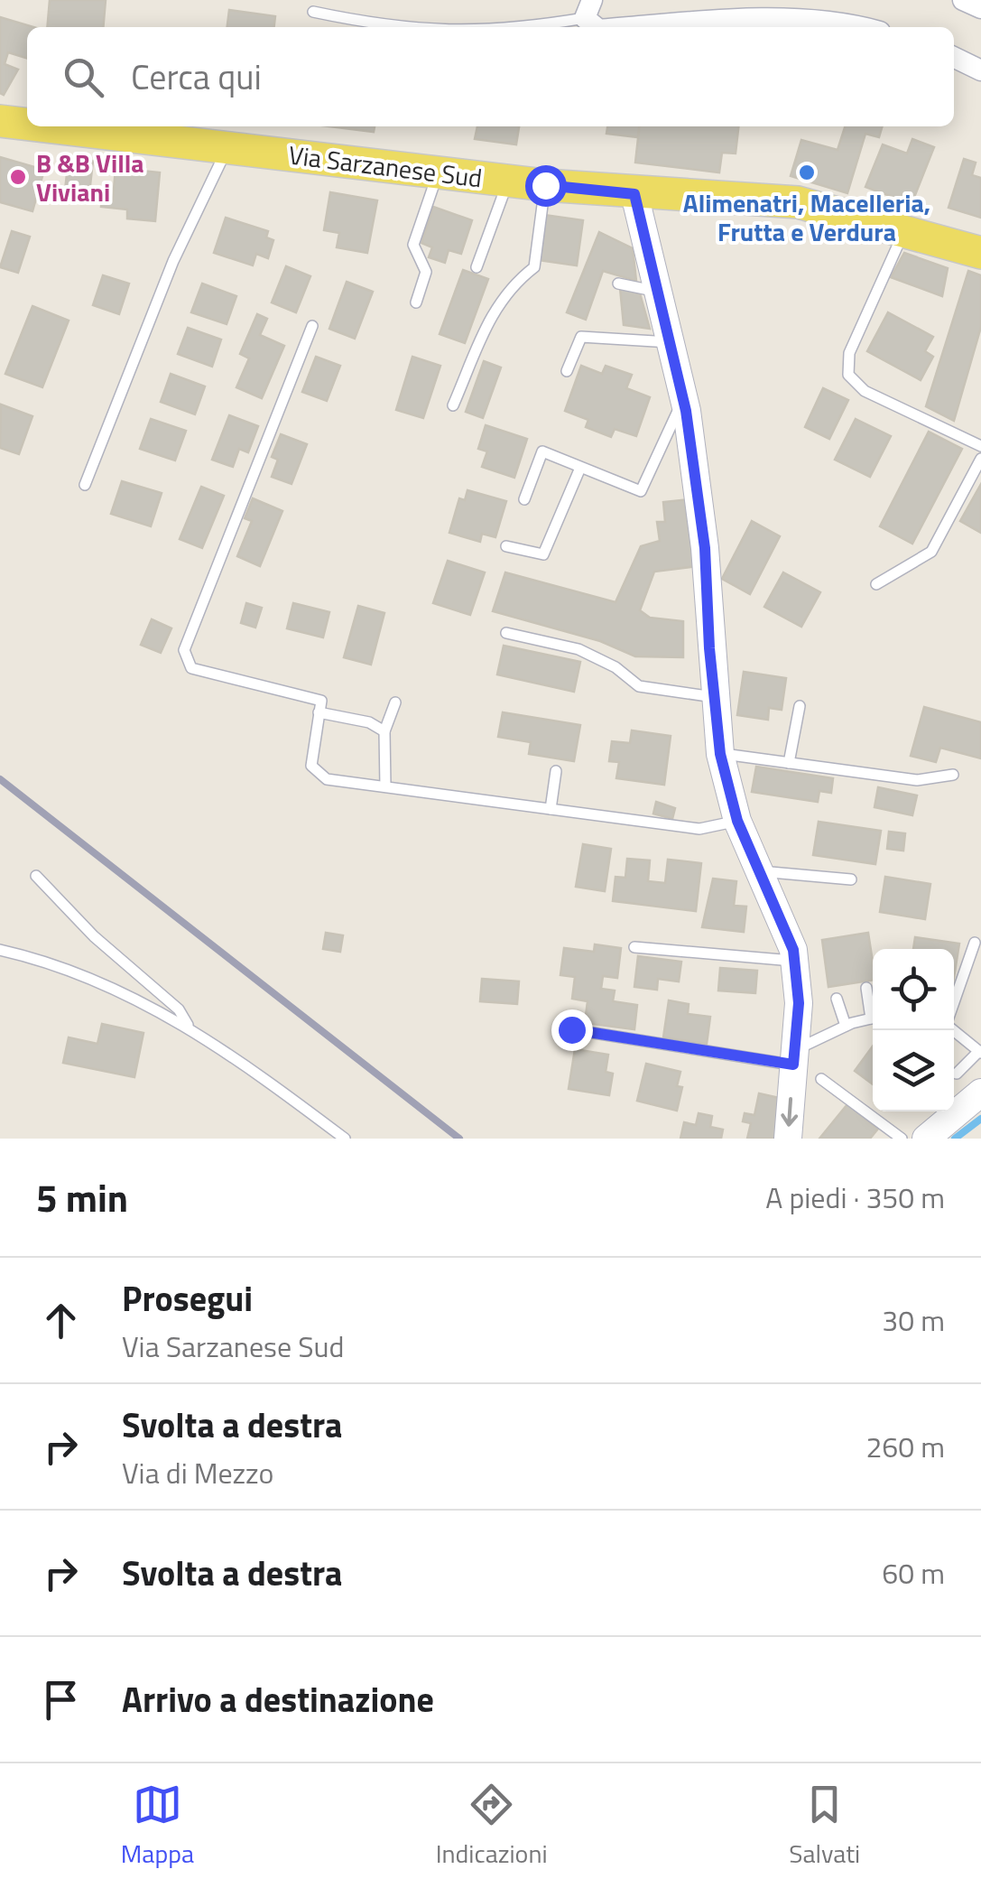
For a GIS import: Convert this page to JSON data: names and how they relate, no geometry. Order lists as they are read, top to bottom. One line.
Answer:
{"streets":{"main road":["Via Sarzanese Sud"]},"places":["Alimenatri, Macelleria, Frutta e Verdura","B &B Villa Viviani"],"page":{"search":"Cerca qui","heading":["5 min","A piedi · 350 m"],"list":[["Prosegui","Via Sarzanese Sud","30 m"],["Svolta a destra","Via di Mezzo","260 m"],["Svolta a destra","60 m"],"Arrivo a destinazione"],"nav":["Mappa","Indicazioni","Salvati"]}}
